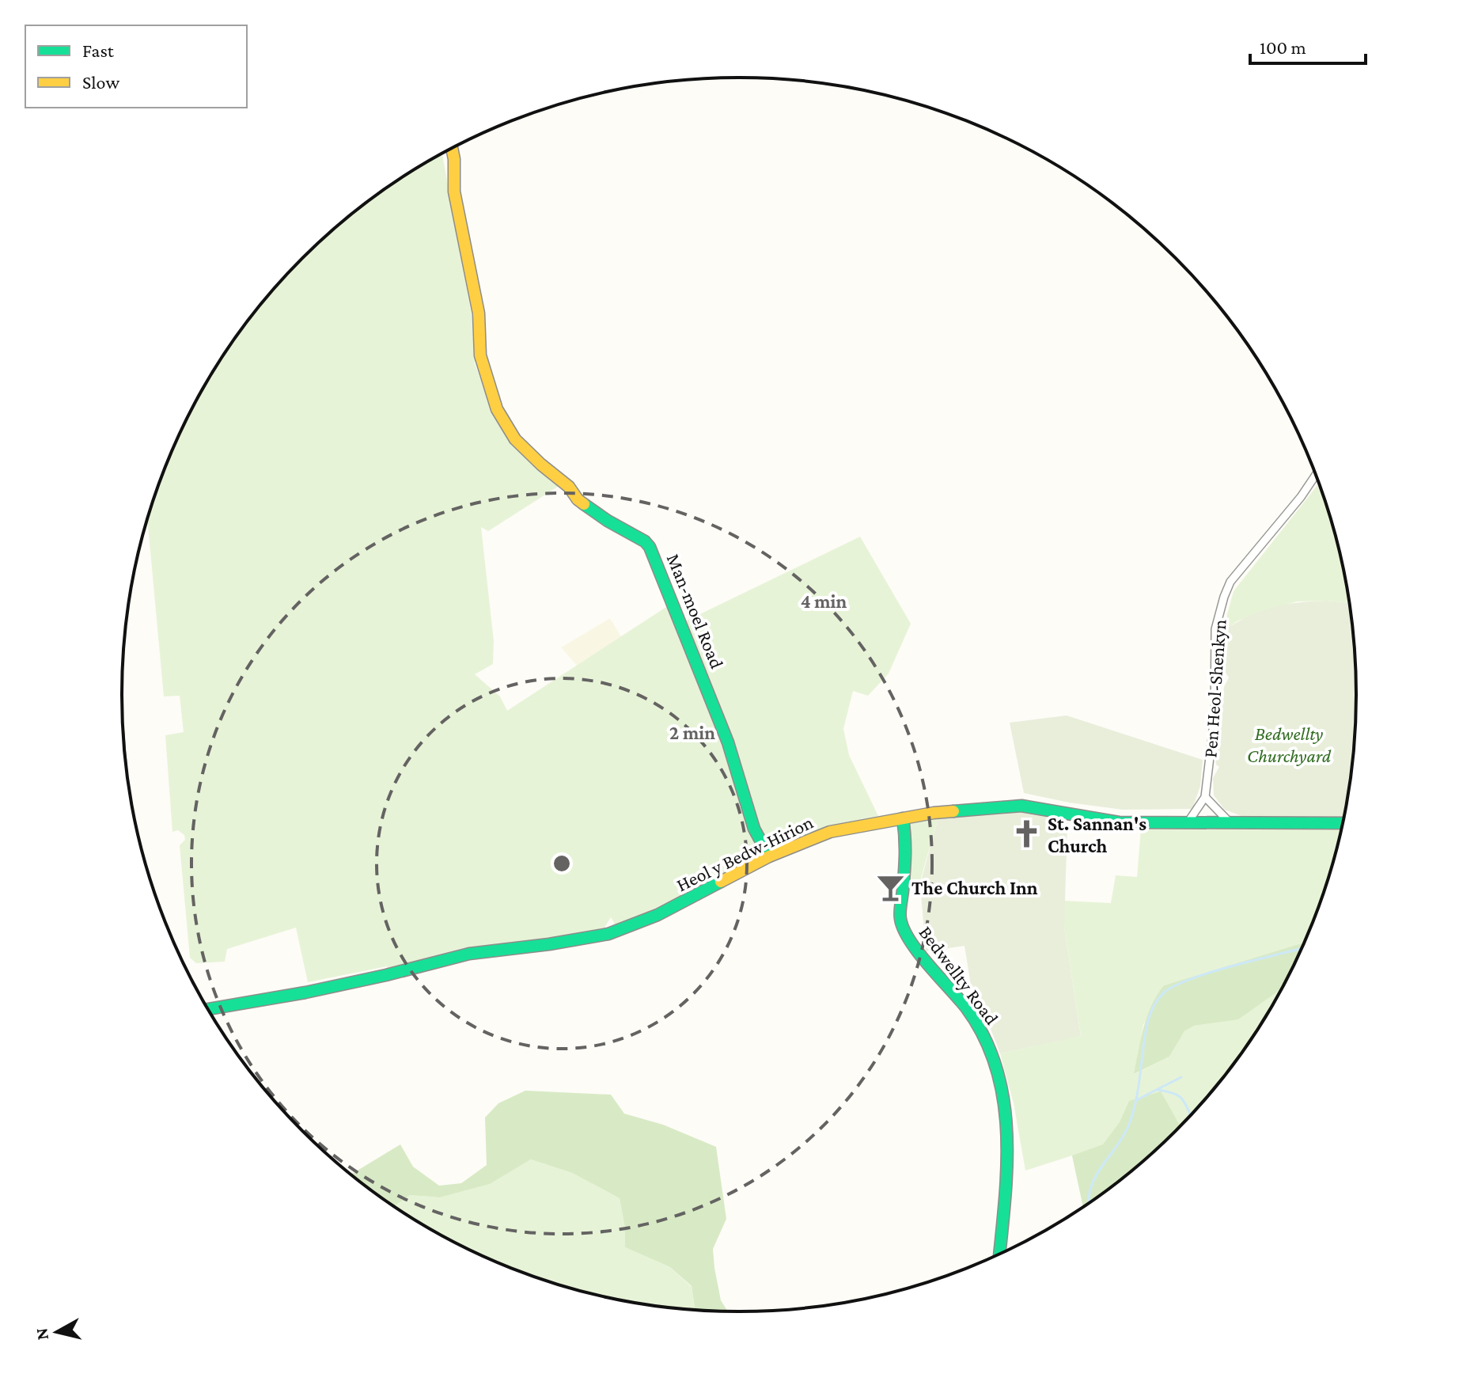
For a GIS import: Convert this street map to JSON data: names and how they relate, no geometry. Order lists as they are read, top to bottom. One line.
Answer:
{"streets":{"street":["Man-moel Road","Pen Heol-Shenkyn","Heol y Bedw-Hirion","Bedwellty Road"]},"crossings":[["Man-moel Road","Heol y Bedw-Hirion"],["Pen Heol-Shenkyn","Heol y Bedw-Hirion"],["Heol y Bedw-Hirion","Bedwellty Road"]],"parks":["Bedwellty Churchyard"],"places":{"church":["St. Sannan's Church"],"bar":["The Church Inn"]},"legend":["Fast","Slow"],"scale_bar":"100 m","north":"left","rings":["4 min","2 min"]}
